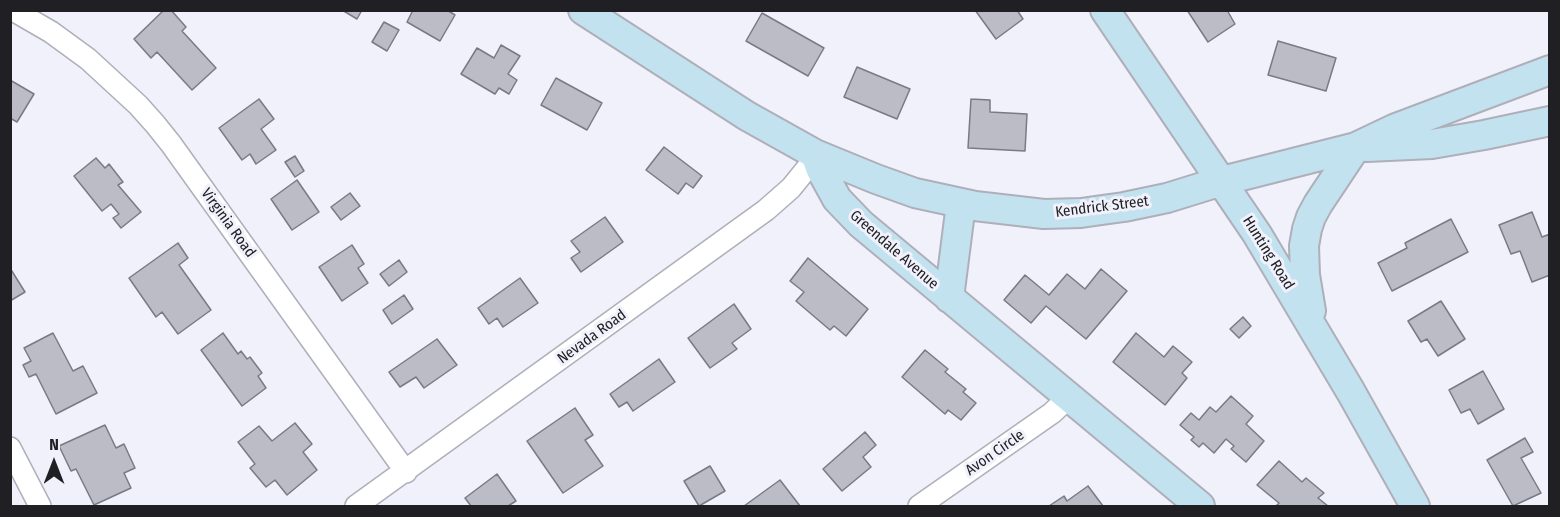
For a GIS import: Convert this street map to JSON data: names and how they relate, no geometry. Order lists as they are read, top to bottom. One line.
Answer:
{"streets":{"main road":["Kendrick Street","Greendale Avenue","Hunting Road"],"street":["Virginia Road","Nevada Road","Avon Circle"]},"crossings":[["Kendrick Street","Greendale Avenue"],["Kendrick Street","Hunting Road"],["Kendrick Street","Nevada Road"],["Virginia Road","Nevada Road"],["Greendale Avenue","Nevada Road"],["Greendale Avenue","Avon Circle"]],"north":"top"}
